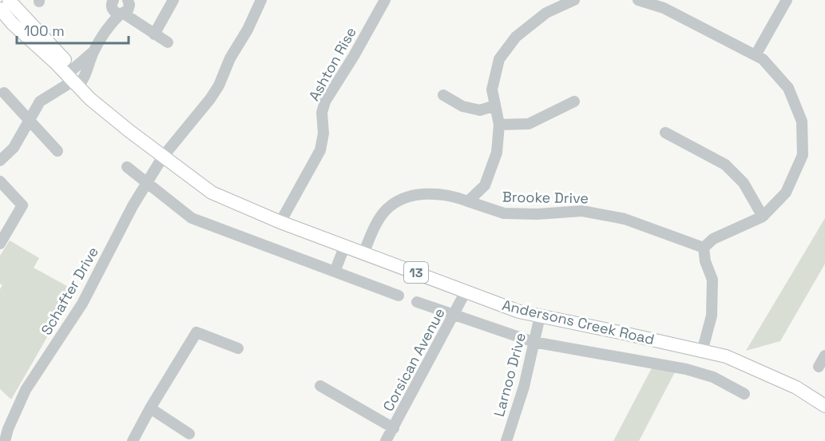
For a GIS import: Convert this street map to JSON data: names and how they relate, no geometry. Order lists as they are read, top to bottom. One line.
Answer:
{"streets":{"main road":["13","Andersons Creek Road"],"street":["Ashton Rise","Brooke Drive","Schafter Drive","Corsican Avenue","Larnoo Drive"]},"crossings":[["Ashton Rise","Andersons Creek Road"],["Brooke Drive","Andersons Creek Road"],["Schafter Drive","Andersons Creek Road"],["Andersons Creek Road","Corsican Avenue"],["Andersons Creek Road","Larnoo Drive"]],"scale_bar":"100 m"}
